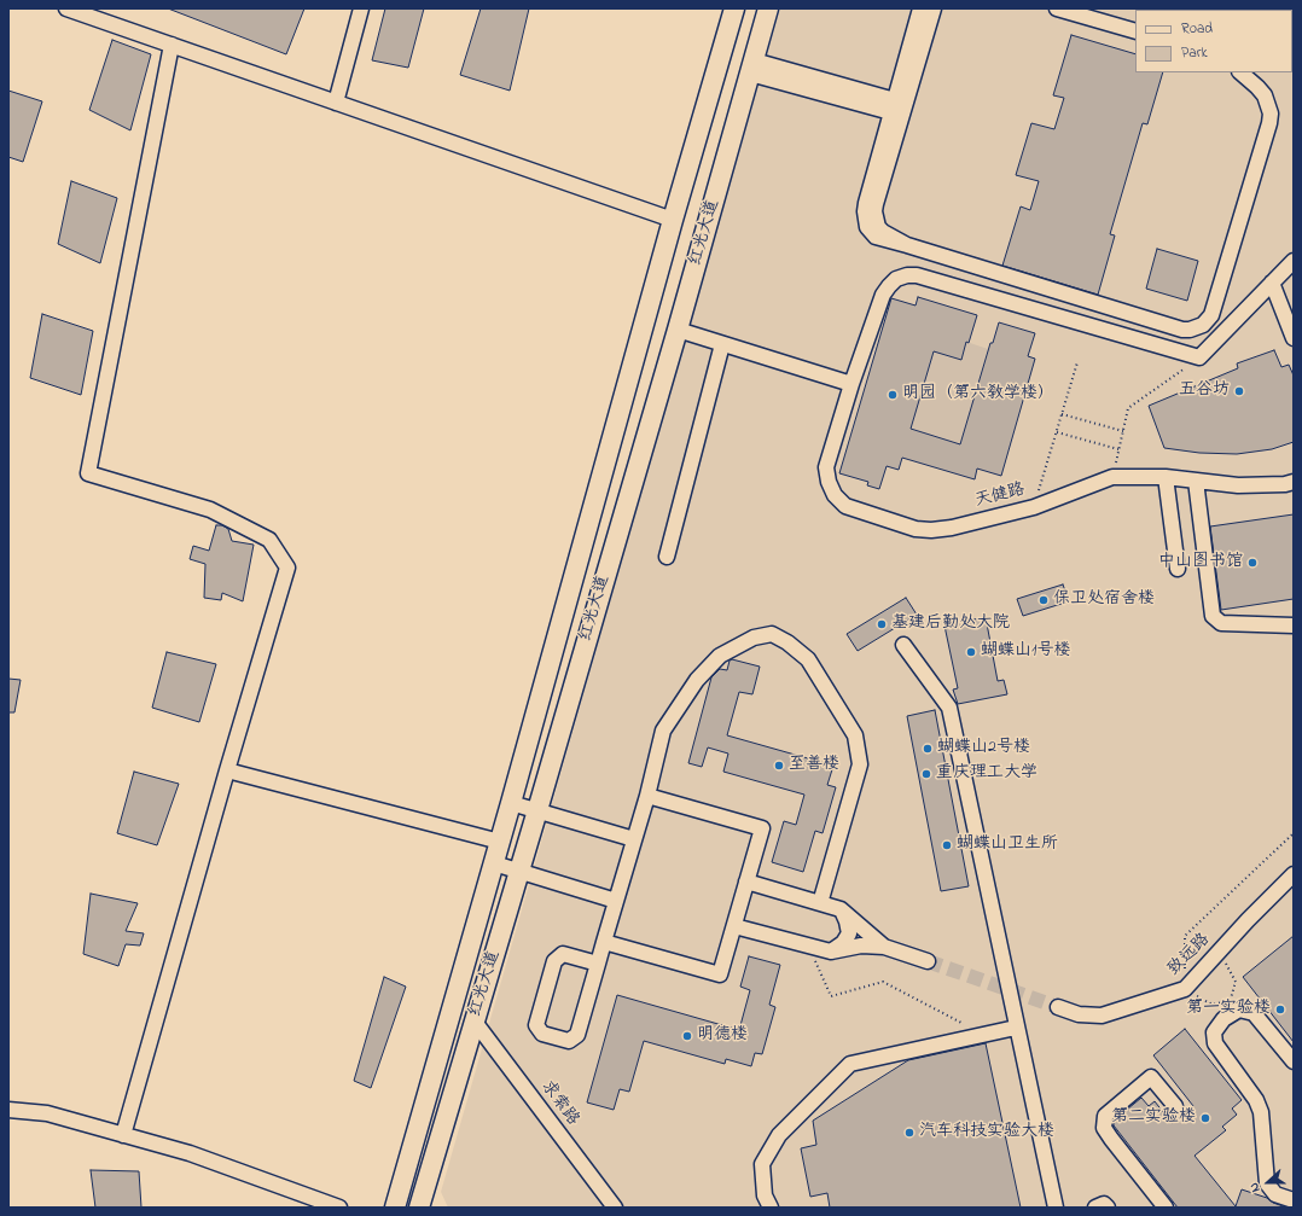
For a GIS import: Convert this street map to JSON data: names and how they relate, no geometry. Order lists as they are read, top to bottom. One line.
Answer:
{"streets":{"main road":["红光大道"],"street":["天健路","致远路","求索路"]},"crossings":[["红光大道","求索路"]],"places":["五谷坊","明园（第六教学楼）","中山图书馆","保卫处宿舍楼","基建后勤处大院","蝴蝶山1号楼","蝴蝶山2号楼","至善楼","重庆理工大学","蝴蝶山卫生所","第一实验楼","明德楼","第二实验楼","汽车科技实验大楼"],"legend":["Road","Park"],"north":"left"}
